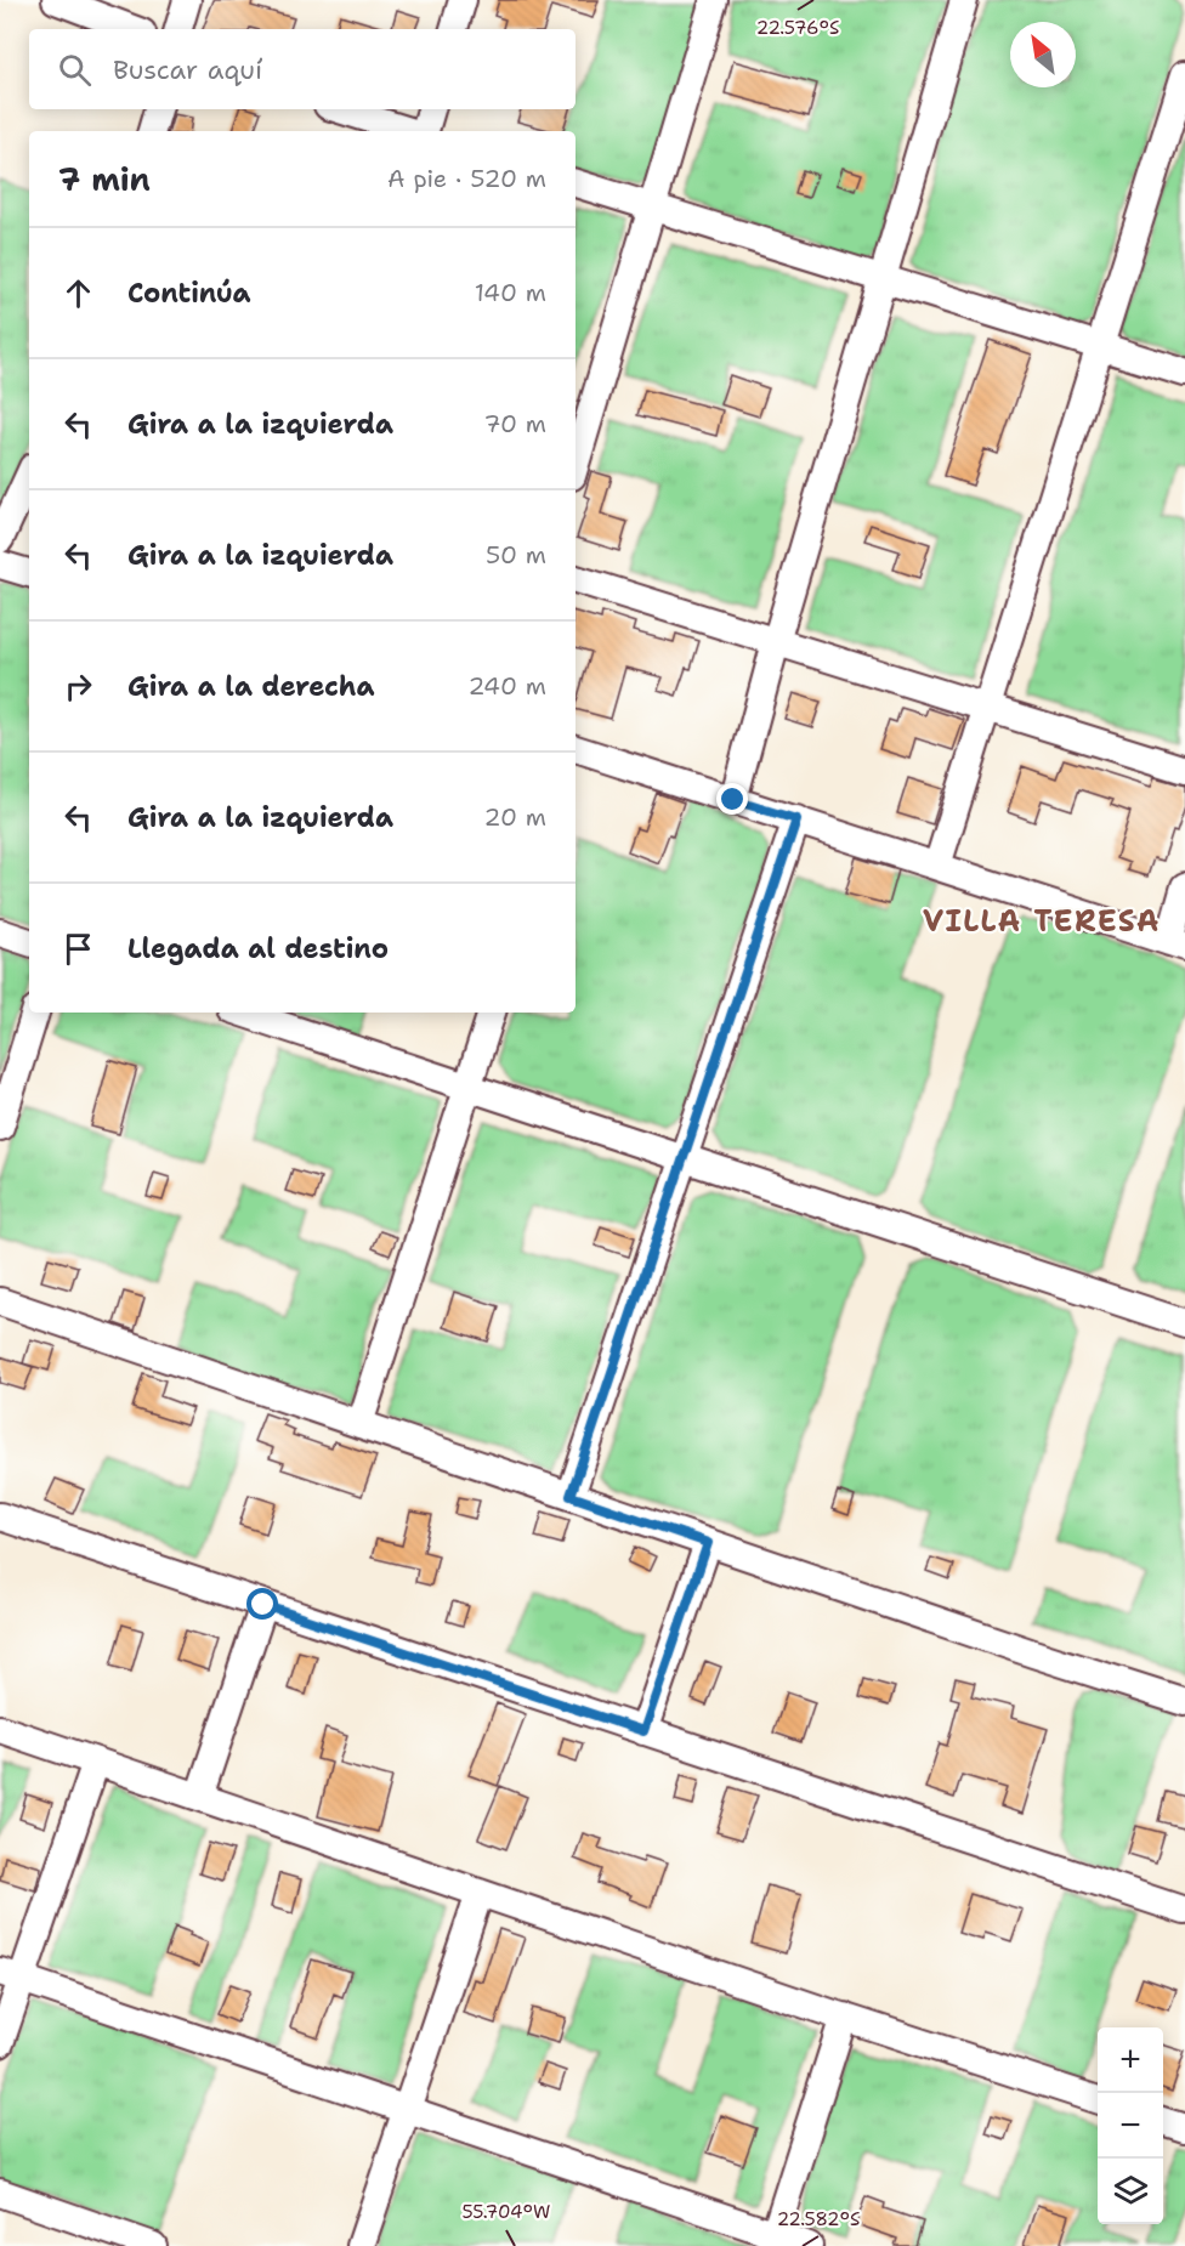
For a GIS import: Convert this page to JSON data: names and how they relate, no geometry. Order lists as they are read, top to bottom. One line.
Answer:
{"districts":["VILLA TERESA"],"north":"top left","page":{"search":"Buscar aquí","heading":["7 min","A pie · 520 m"],"list":[["Continúa","140 m"],["Gira a la izquierda","70 m"],["Gira a la izquierda","50 m"],["Gira a la derecha","240 m"],["Gira a la izquierda","20 m"],"Llegada al destino"],"map_buttons":["+","−"]},"coordinates":["22.576°S","55.704°W","22.582°S"]}
